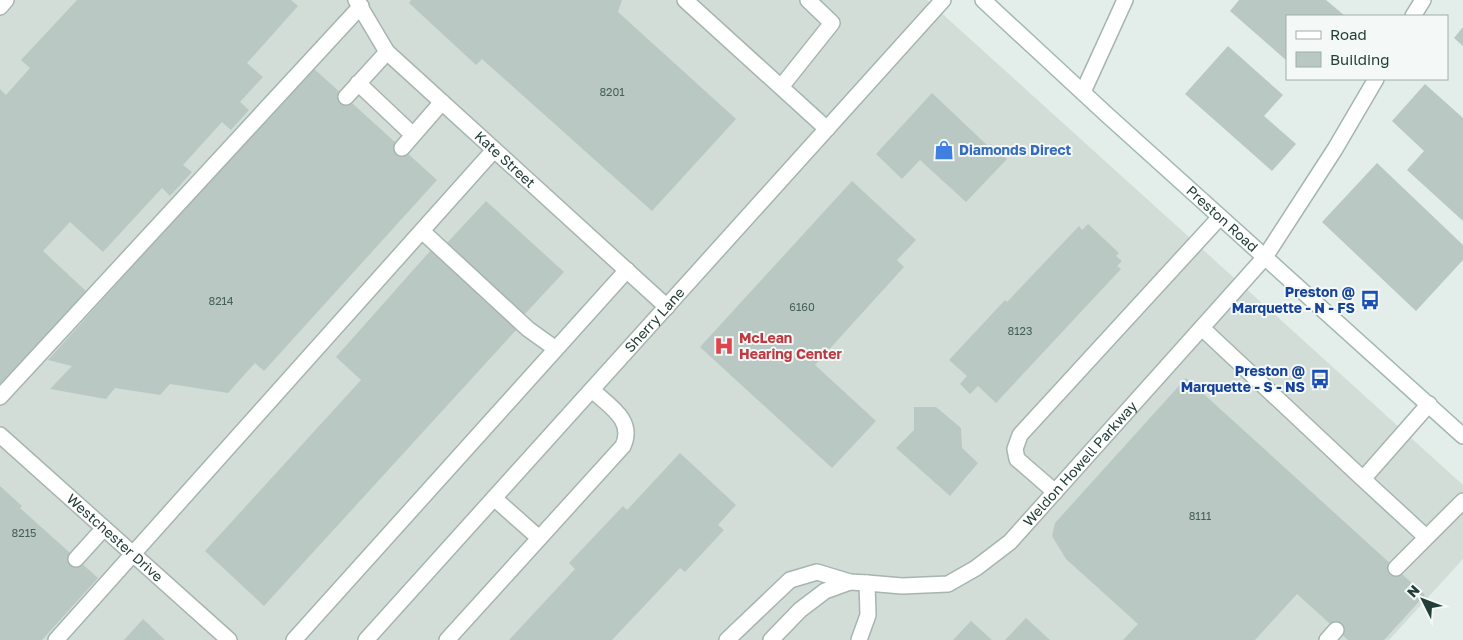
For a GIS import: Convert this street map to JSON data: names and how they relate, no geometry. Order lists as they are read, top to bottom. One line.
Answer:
{"streets":{"street":["Kate Street","Preston Road","Sherry Lane","Weldon Howell Parkway","Westchester Drive"]},"crossings":[["Kate Street","Sherry Lane"],["Preston Road","Weldon Howell Parkway"]],"places":{"shop":["Diamonds Direct"],"bus stop":["Preston @ Marquette - N - FS","Preston @ Marquette - S - NS"],"hospital":["McLean Hearing Center"]},"house_numbers":["8201","8214","6160","8123","8111","8215"],"legend":["Road","Building"],"north":"top left"}
